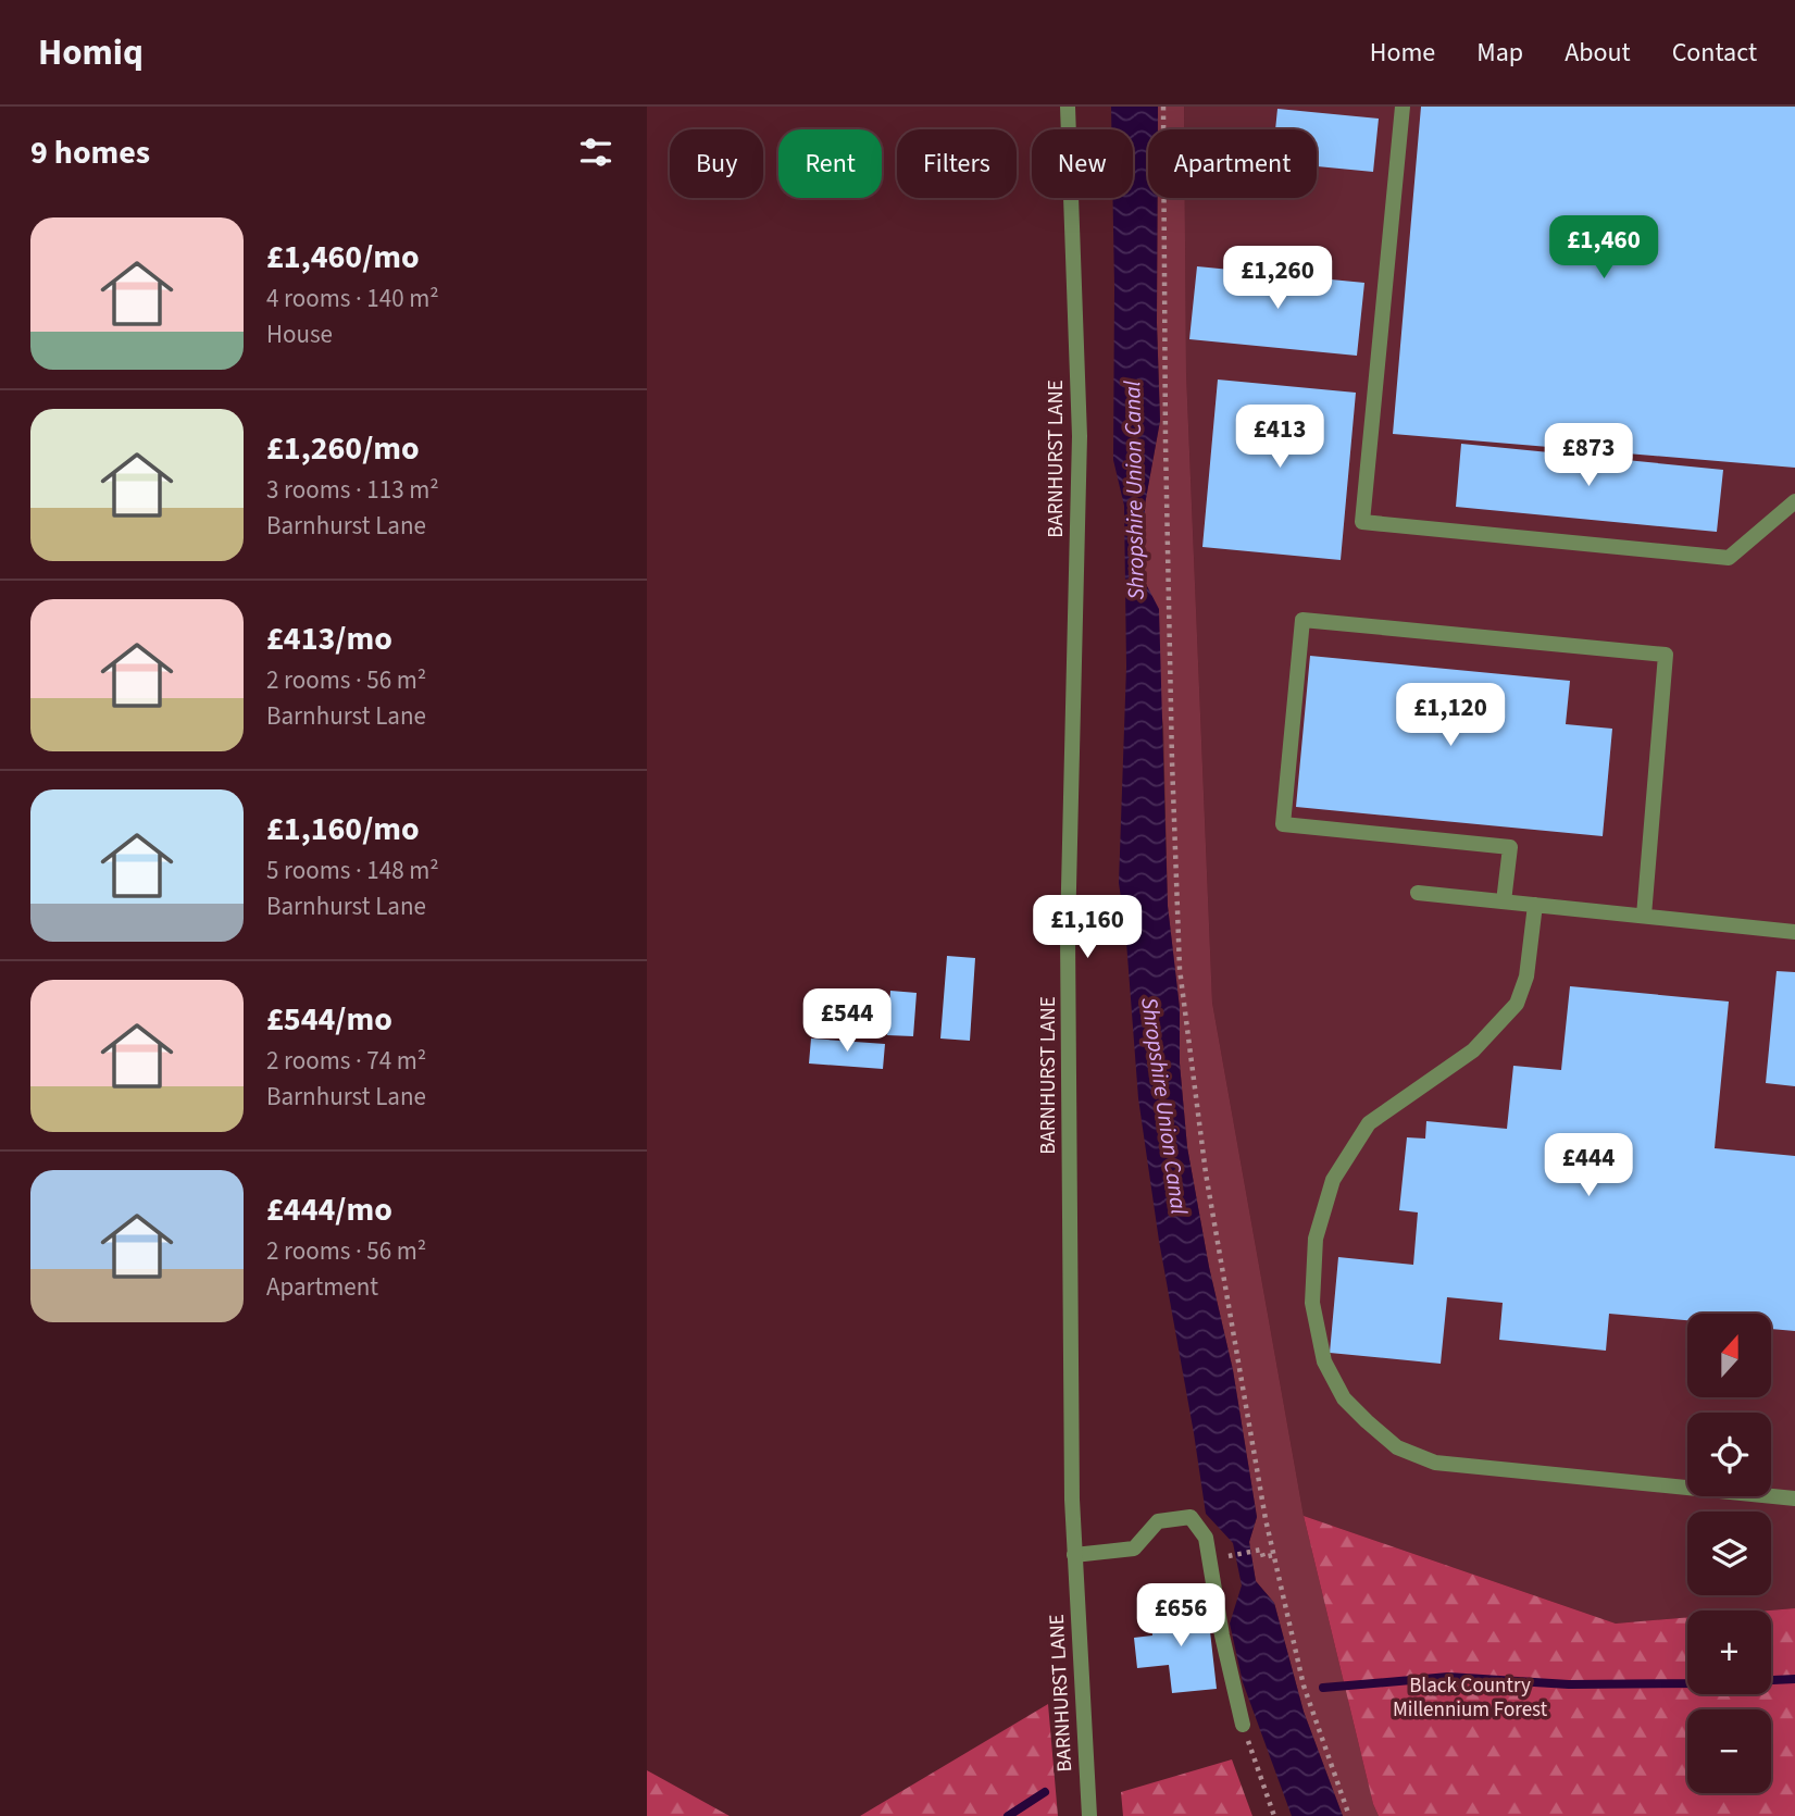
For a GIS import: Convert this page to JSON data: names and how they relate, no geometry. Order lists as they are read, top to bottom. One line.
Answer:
{"streets":{"street":["BARNHURST LANE"]},"water":["Shropshire Union Canal"],"parks":["Black Country Millennium Forest"],"north":"top","page":{"header":"Homiq","nav":["Home","Map","About","Contact"],"heading":"9 homes","chip":["Buy","Rent","Filters","New","Apartment"],"list":[{"name":"£1,460/mo","note":"4 rooms · 140 m² · House"},{"name":"£1,260/mo","note":"3 rooms · 113 m² · Barnhurst Lane"},{"name":"£413/mo","note":"2 rooms · 56 m² · Barnhurst Lane"},{"name":"£1,160/mo","note":"5 rooms · 148 m² · Barnhurst Lane"},{"name":"£544/mo","note":"2 rooms · 74 m² · Barnhurst Lane"},{"name":"£444/mo","note":"2 rooms · 56 m² · Apartment"}],"price":["£1,460","£1,260","£413","£873","£1,120","£1,160","£544","£444","£656"],"map_buttons":["+","−"]}}
